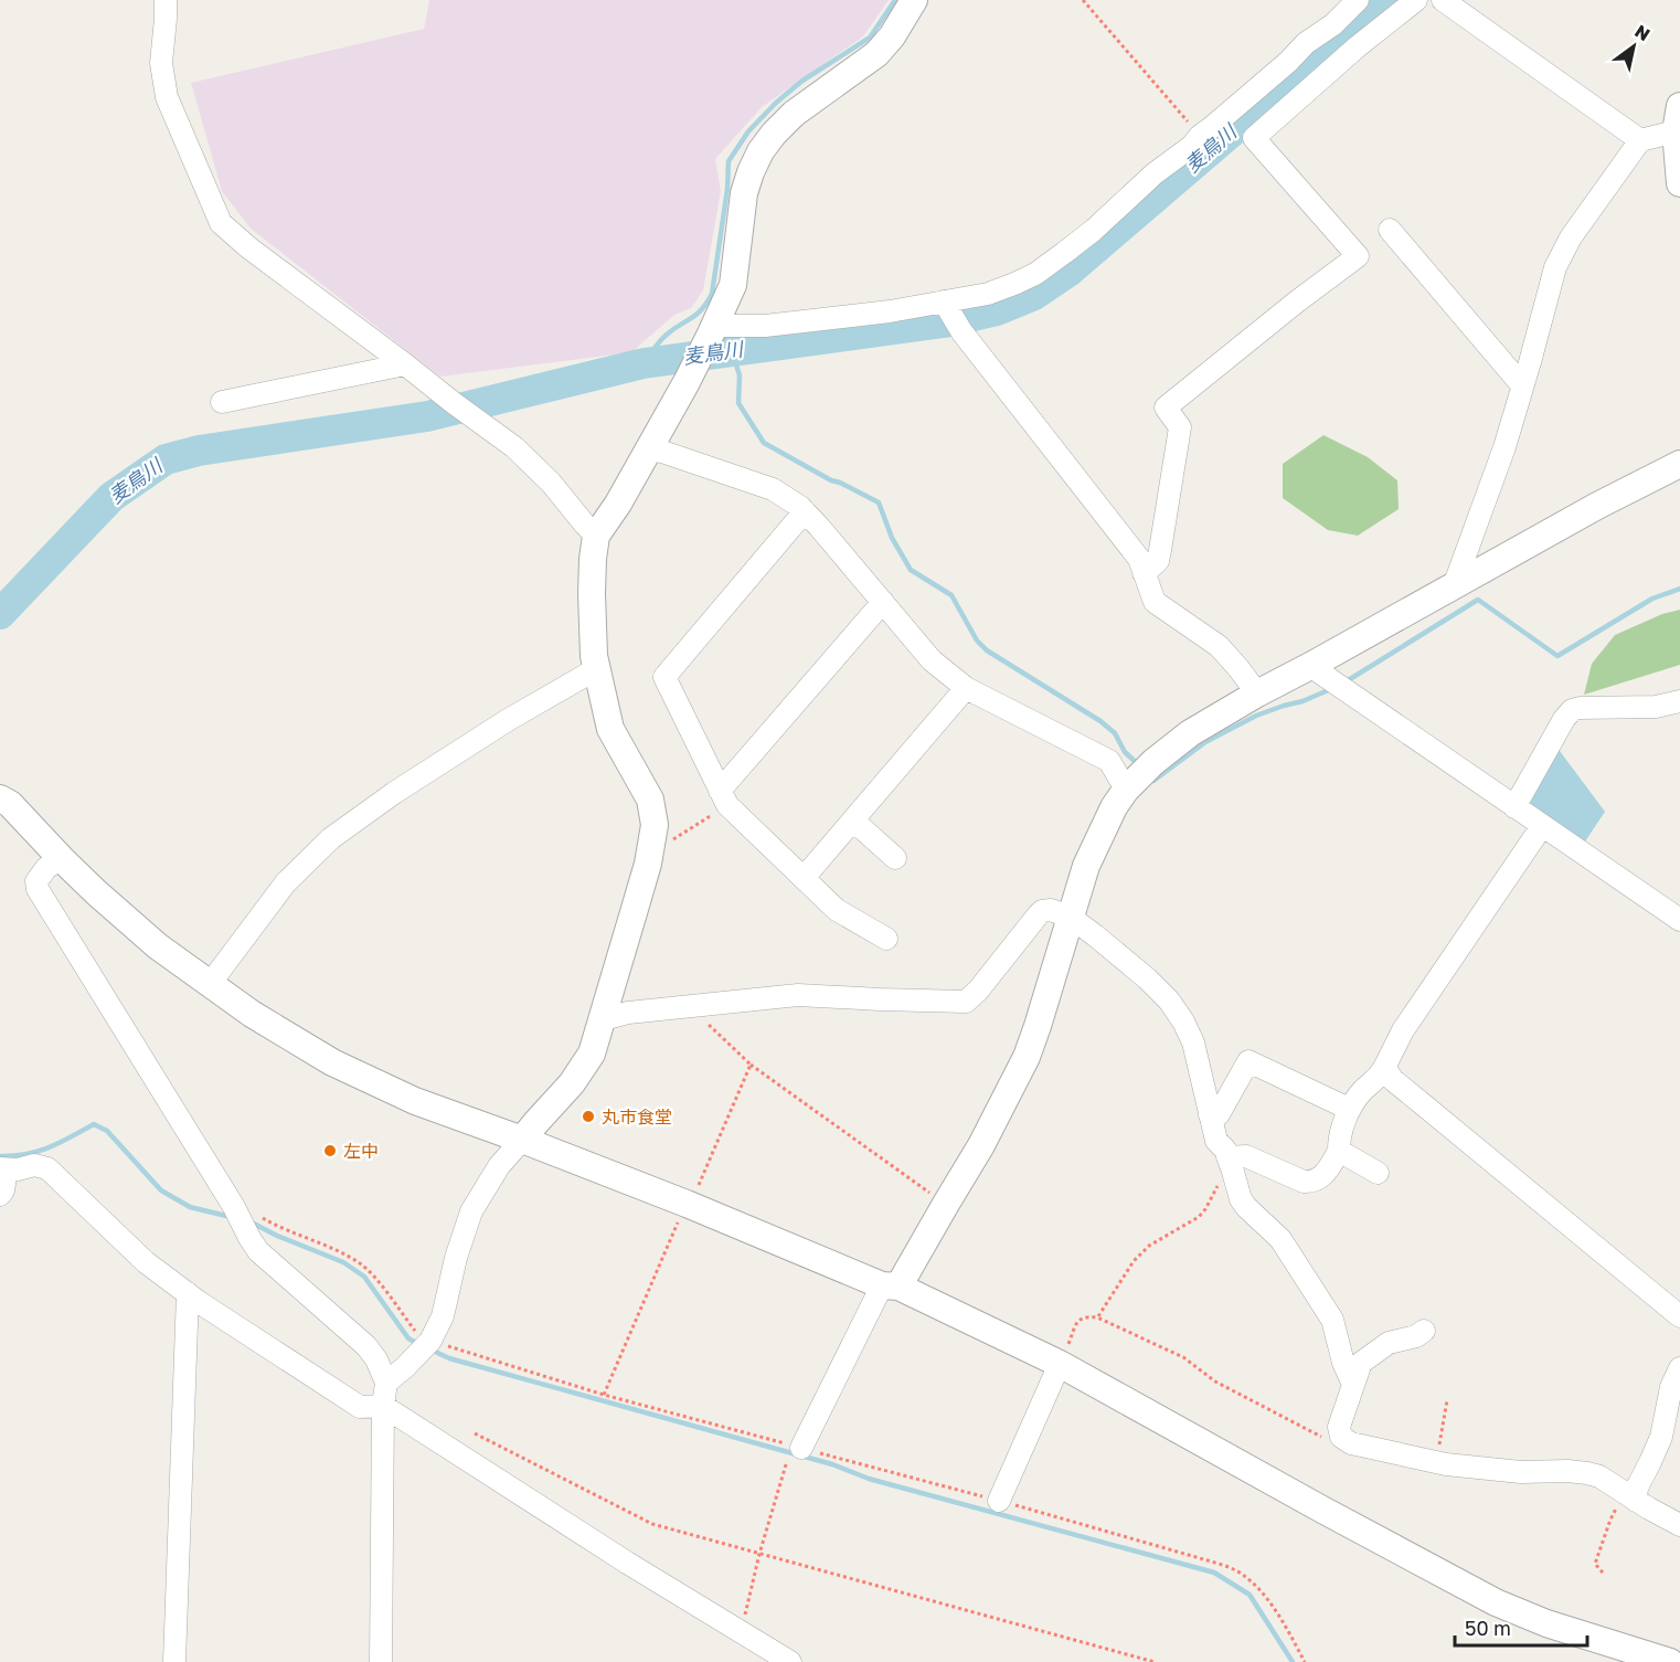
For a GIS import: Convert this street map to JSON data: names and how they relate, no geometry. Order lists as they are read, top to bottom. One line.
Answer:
{"water":["麦鳥川"],"places":["丸市食堂","左中"],"scale_bar":"50 m","north":"top right"}
